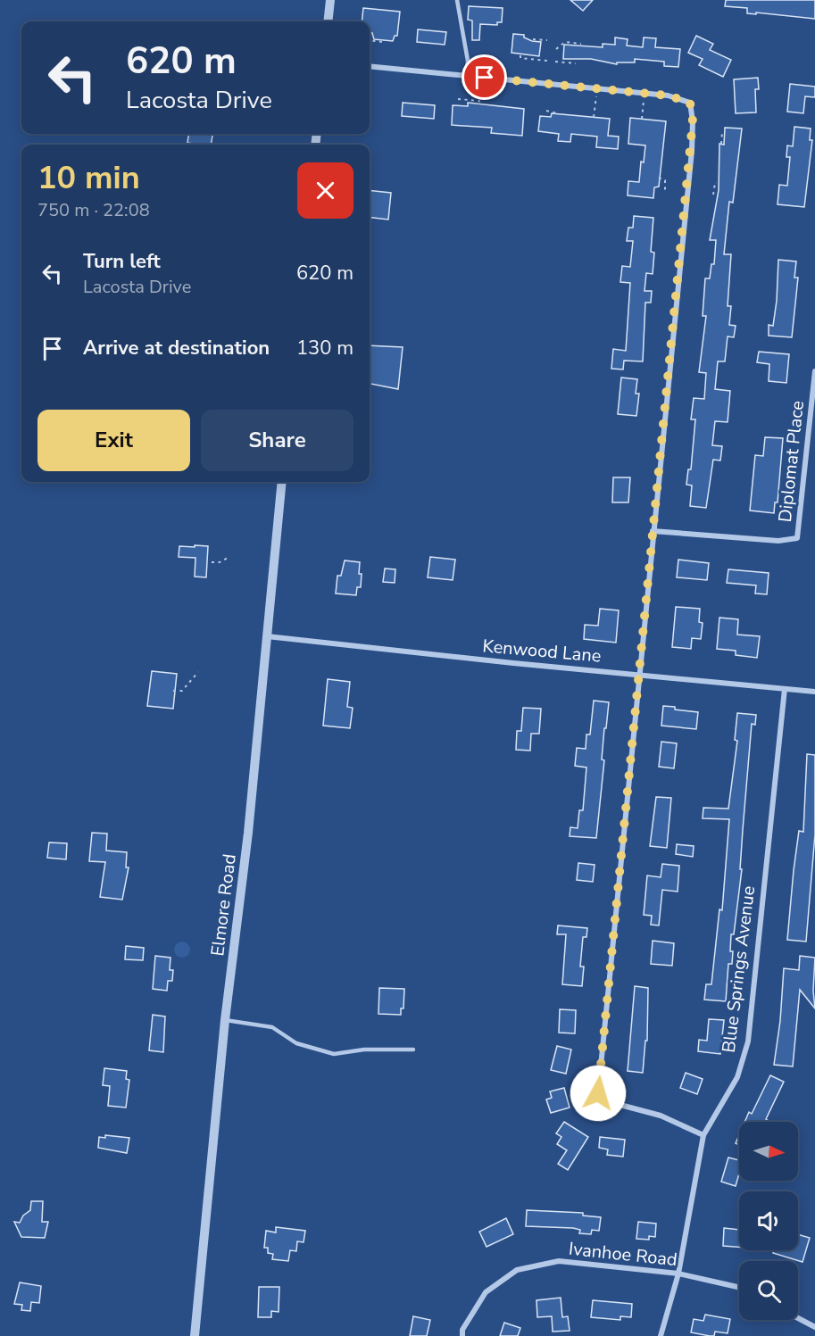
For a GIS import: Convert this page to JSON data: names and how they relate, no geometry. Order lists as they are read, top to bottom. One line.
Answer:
{"streets":{"street":["Diplomat Place","Kenwood Lane","Elmore Road","Blue Springs Avenue","Ivanhoe Road"]},"crossings":[["Kenwood Lane","Elmore Road"],["Kenwood Lane","Blue Springs Avenue"],["Blue Springs Avenue","Ivanhoe Road"]],"north":"right","page":{"turn":["620 m","Lacosta Drive"],"heading":["10 min","750 m · 22:08"],"list":[{"name":"Turn left","note":"Lacosta Drive","value":"620 m"},{"name":"Arrive at destination","value":"130 m"}],"buttons":["Exit","Share"]}}
